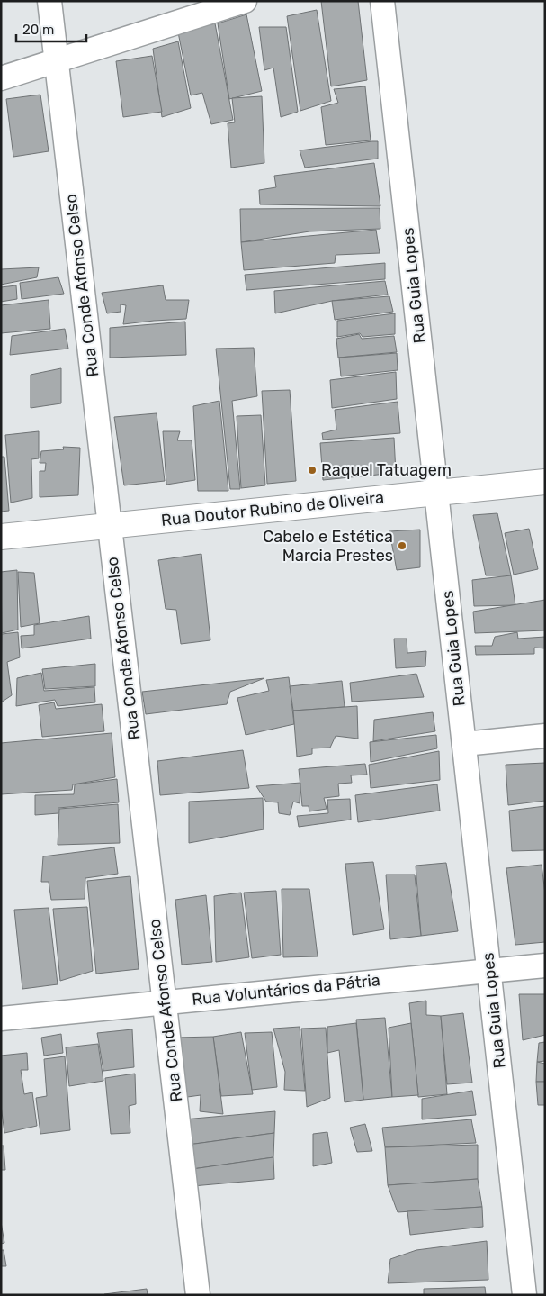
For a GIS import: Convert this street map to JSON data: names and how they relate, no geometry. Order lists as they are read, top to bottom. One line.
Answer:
{"streets":{"street":["Rua Conde Afonso Celso","Rua Guia Lopes","Rua Doutor Rubino de Oliveira","Rua Voluntários da Pátria"]},"crossings":[["Rua Conde Afonso Celso","Rua Doutor Rubino de Oliveira"],["Rua Conde Afonso Celso","Rua Voluntários da Pátria"],["Rua Guia Lopes","Rua Doutor Rubino de Oliveira"],["Rua Guia Lopes","Rua Voluntários da Pátria"]],"places":["Raquel Tatuagem","Cabelo e Estética Marcia Prestes"],"scale_bar":"20 m"}
